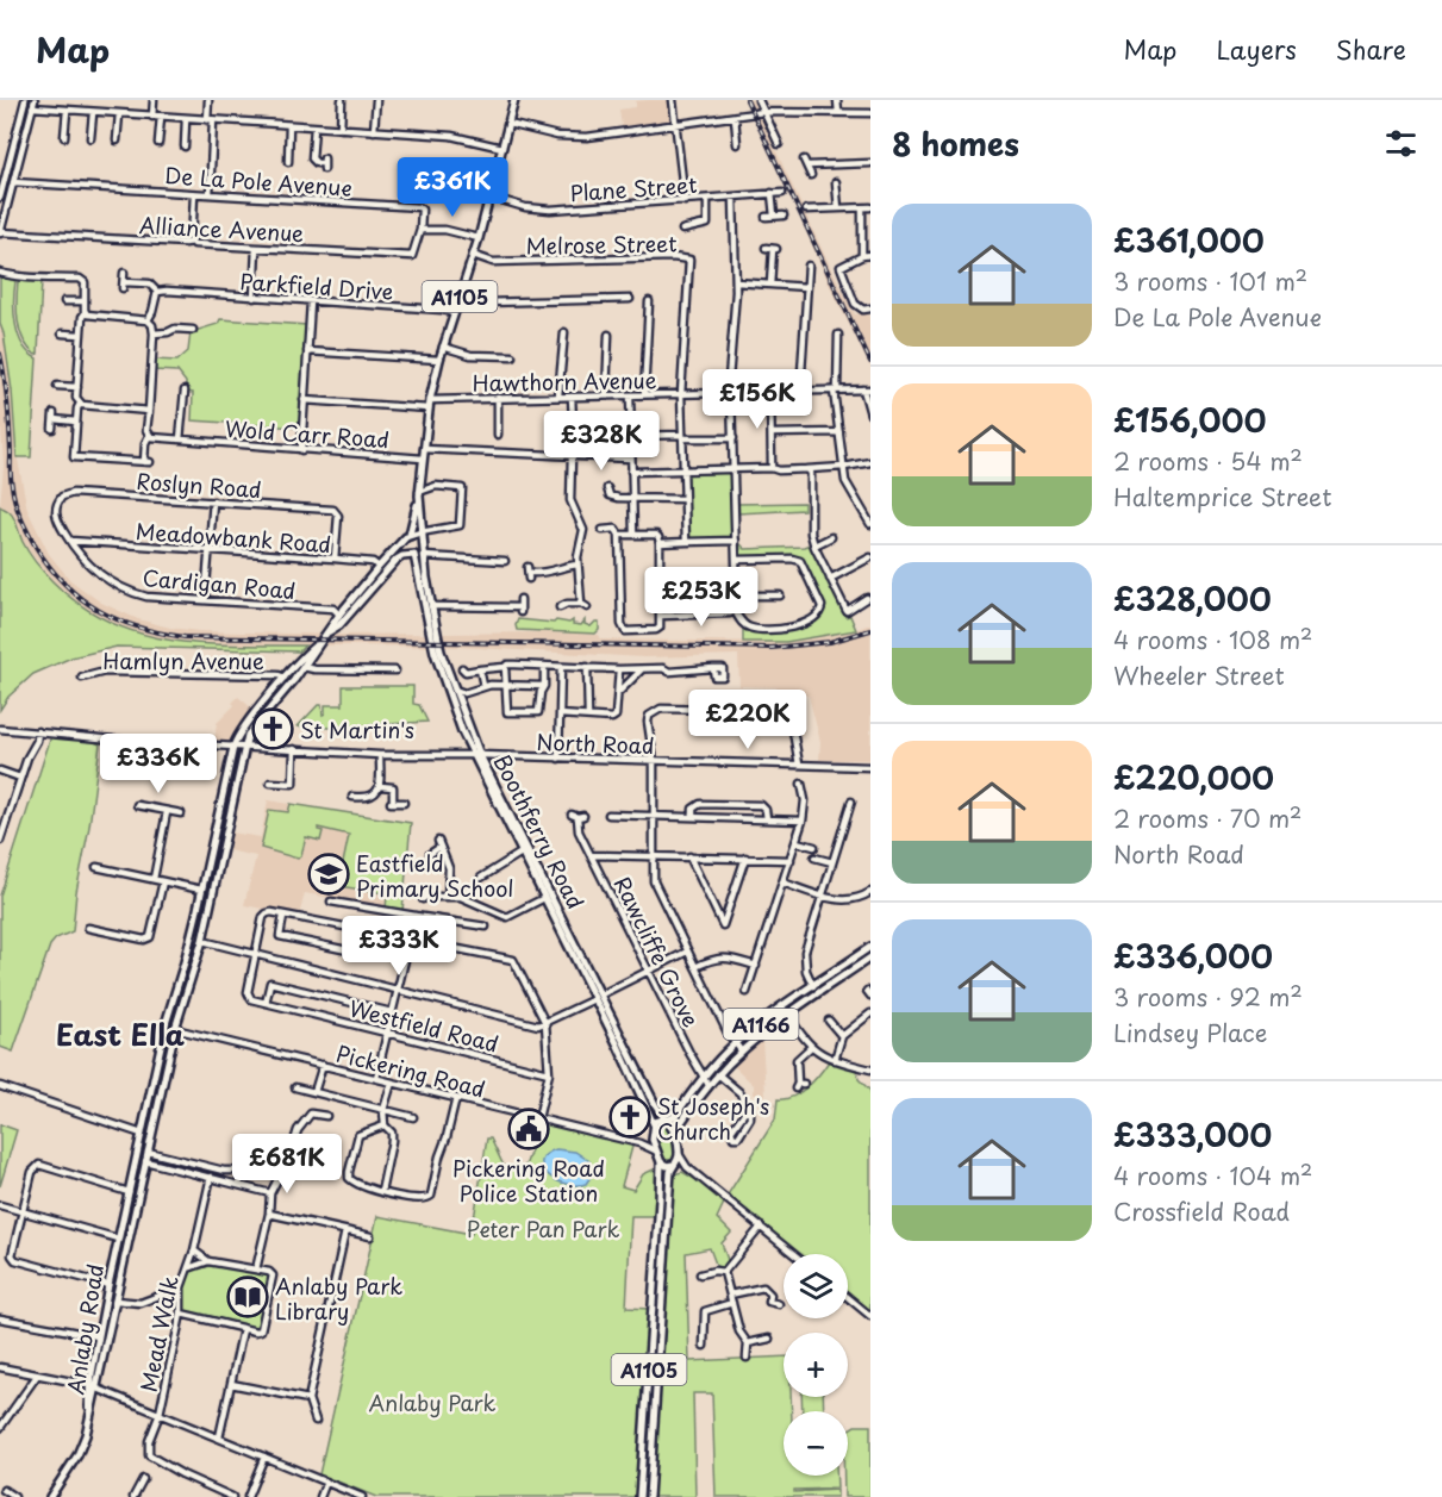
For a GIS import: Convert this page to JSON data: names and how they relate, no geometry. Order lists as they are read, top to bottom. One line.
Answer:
{"streets":{"main road":["A1105","Boothferry Road","A1166","Anlaby Road"],"street":["De La Pole Avenue","Plane Street","Alliance Avenue","Melrose Street","Parkfield Drive","Hawthorn Avenue","Wold Carr Road","Roslyn Road","Meadowbank Road","Cardigan Road","Hamlyn Avenue","North Road","Rawcliffe Grove","Westfield Road","Pickering Road","Mead Walk"]},"crossings":[["De La Pole Avenue","Alliance Avenue"],["Plane Street","Anlaby Road"],["Melrose Street","Hawthorn Avenue"],["Melrose Street","Anlaby Road"],["Parkfield Drive","Anlaby Road"],["A1105","Boothferry Road"],["A1105","A1166"],["A1105","Pickering Road"],["A1105","Anlaby Road"],["Hawthorn Avenue","Anlaby Road"],["Wold Carr Road","Anlaby Road"],["Roslyn Road","Meadowbank Road"],["Roslyn Road","Cardigan Road"],["Meadowbank Road","Cardigan Road"],["Meadowbank Road","Anlaby Road"],["Cardigan Road","Anlaby Road"],["Hamlyn Avenue","Anlaby Road"],["North Road","Boothferry Road"],["North Road","Anlaby Road"],["Boothferry Road","A1166"],["Boothferry Road","Anlaby Road"],["Rawcliffe Grove","A1166"],["Pickering Road","Anlaby Road"]],"districts":["East Ella"],"parks":["Peter Pan Park","Anlaby Park"],"places":{"church":["St Martin's","St Joseph's Church"],"school or university":["Eastfield Primary School"],"public building":["Pickering Road Police Station"],"library":["Anlaby Park Library"]},"page":{"header":"Map","nav":["Map","Layers","Share"],"heading":"8 homes","price":["£361K","£156K","£328K","£253K","£220K","£336K","£333K","£681K"],"list":[{"name":"£361,000","note":"3 rooms · 101 m² · De La Pole Avenue"},{"name":"£156,000","note":"2 rooms · 54 m² · Haltemprice Street"},{"name":"£328,000","note":"4 rooms · 108 m² · Wheeler Street"},{"name":"£220,000","note":"2 rooms · 70 m² · North Road"},{"name":"£336,000","note":"3 rooms · 92 m² · Lindsey Place"},{"name":"£333,000","note":"4 rooms · 104 m² · Crossfield Road"}],"map_buttons":["+","−"]}}
